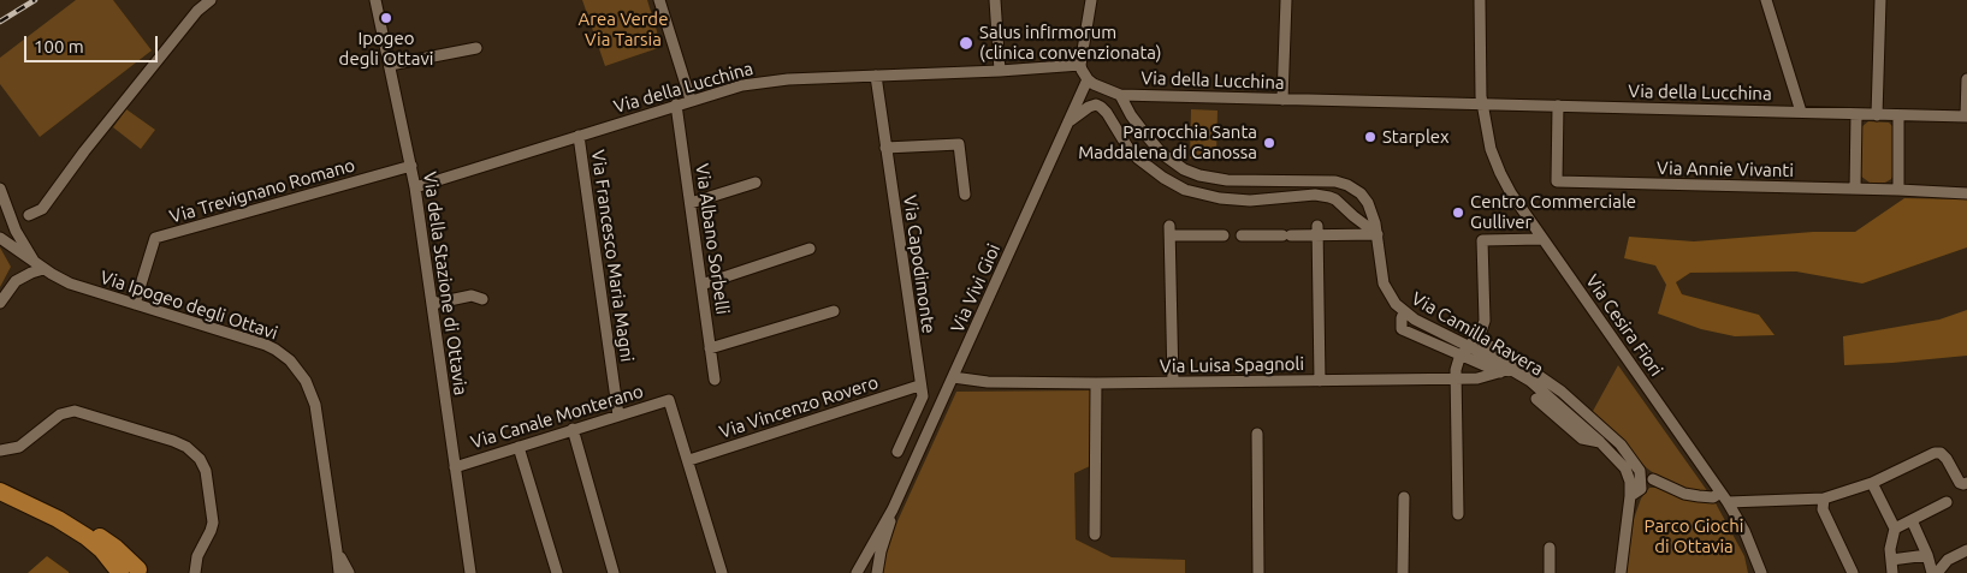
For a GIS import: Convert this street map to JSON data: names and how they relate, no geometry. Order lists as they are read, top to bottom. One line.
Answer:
{"streets":{"street":["Via della Lucchina","Via Annie Vivanti","Via Trevignano Romano","Via Albano Sorbelli","Via Francesco Maria Magni","Via Capodimonte","Via della Stazione di Ottavia","Via Vivi Gioi","Via Ipogeo degli Ottavi","Via Cesira Fiori","Via Camilla Ravera","Via Luisa Spagnoli","Via Vincenzo Rovero","Via Canale Monterano"]},"crossings":[["Via della Lucchina","Via Annie Vivanti"],["Via della Lucchina","Via Albano Sorbelli"],["Via della Lucchina","Via Francesco Maria Magni"],["Via della Lucchina","Via Capodimonte"],["Via della Lucchina","Via della Stazione di Ottavia"],["Via della Lucchina","Via Vivi Gioi"],["Via della Lucchina","Via Cesira Fiori"],["Via della Lucchina","Via Camilla Ravera"],["Via Trevignano Romano","Via della Stazione di Ottavia"],["Via Trevignano Romano","Via Ipogeo degli Ottavi"],["Via Francesco Maria Magni","Via Canale Monterano"],["Via Capodimonte","Via Vincenzo Rovero"],["Via della Stazione di Ottavia","Via Canale Monterano"],["Via Vivi Gioi","Via Luisa Spagnoli"],["Via Camilla Ravera","Via Luisa Spagnoli"],["Via Vincenzo Rovero","Via Canale Monterano"]],"parks":["Area Verde Via Tarsia","Parco Giochi di Ottavia"],"places":["Ipogeo degli Ottavi","Salus infirmorum (clinica convenzionata)","Starplex","Parrocchia Santa Maddalena di Canossa","Centro Commerciale Gulliver"],"scale_bar":"100 m"}
